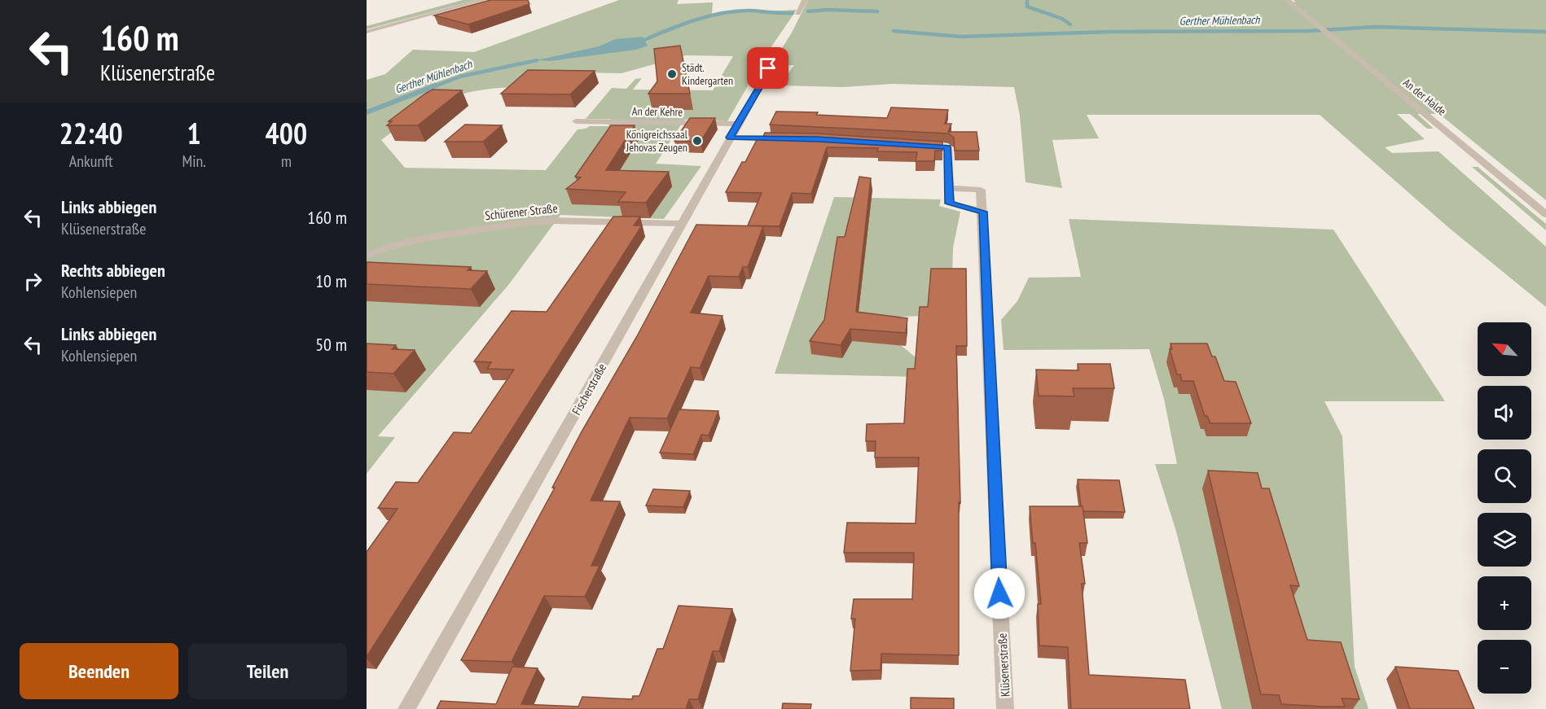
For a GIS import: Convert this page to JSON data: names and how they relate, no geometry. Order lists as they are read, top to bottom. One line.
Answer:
{"streets":{"street":["An der Halde","An der Kehre","Schürener Straße","Fischerstraße","Klüsenerstraße"]},"crossings":[["An der Kehre","Fischerstraße"],["Schürener Straße","Fischerstraße"]],"water":["Gerther Mühlenbach"],"places":["Städt. Kindergarten","Königreichssaal Jehovas Zeugen"],"north":"top left","page":{"turn":["160 m","Klüsenerstraße"],"eta":["22:40","Ankunft","1","Min.","400","m"],"list":[{"name":"Links abbiegen","note":"Klüsenerstraße","value":"160 m"},{"name":"Rechts abbiegen","note":"Kohlensiepen","value":"10 m"},{"name":"Links abbiegen","note":"Kohlensiepen","value":"50 m"}],"map_buttons":["+","−"],"buttons":["Beenden","Teilen"]}}
